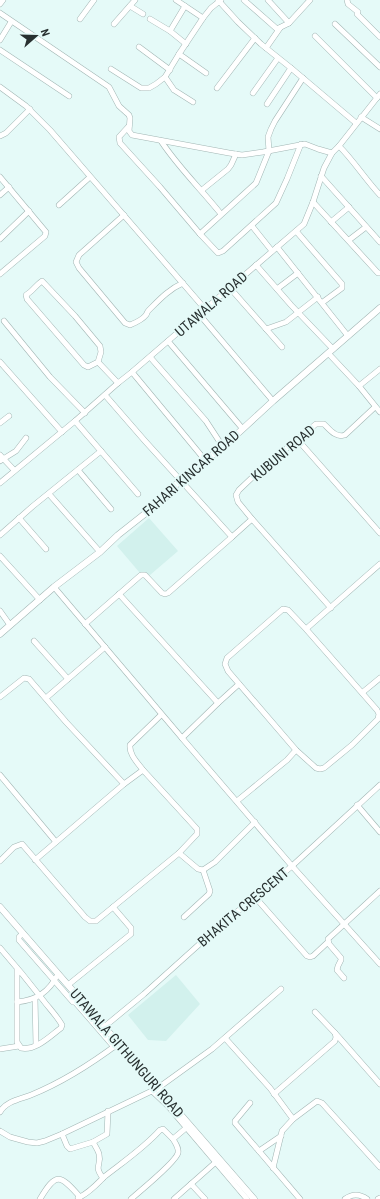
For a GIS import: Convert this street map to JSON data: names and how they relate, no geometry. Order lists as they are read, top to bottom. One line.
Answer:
{"streets":{"street":["UTAWALA ROAD","KUBUNI ROAD","FAHARI KINCAR ROAD","BHAKITA CRESCENT","UTAWALA GITHUNGURI ROAD"]},"crossings":[["BHAKITA CRESCENT","UTAWALA GITHUNGURI ROAD"]],"north":"right"}
